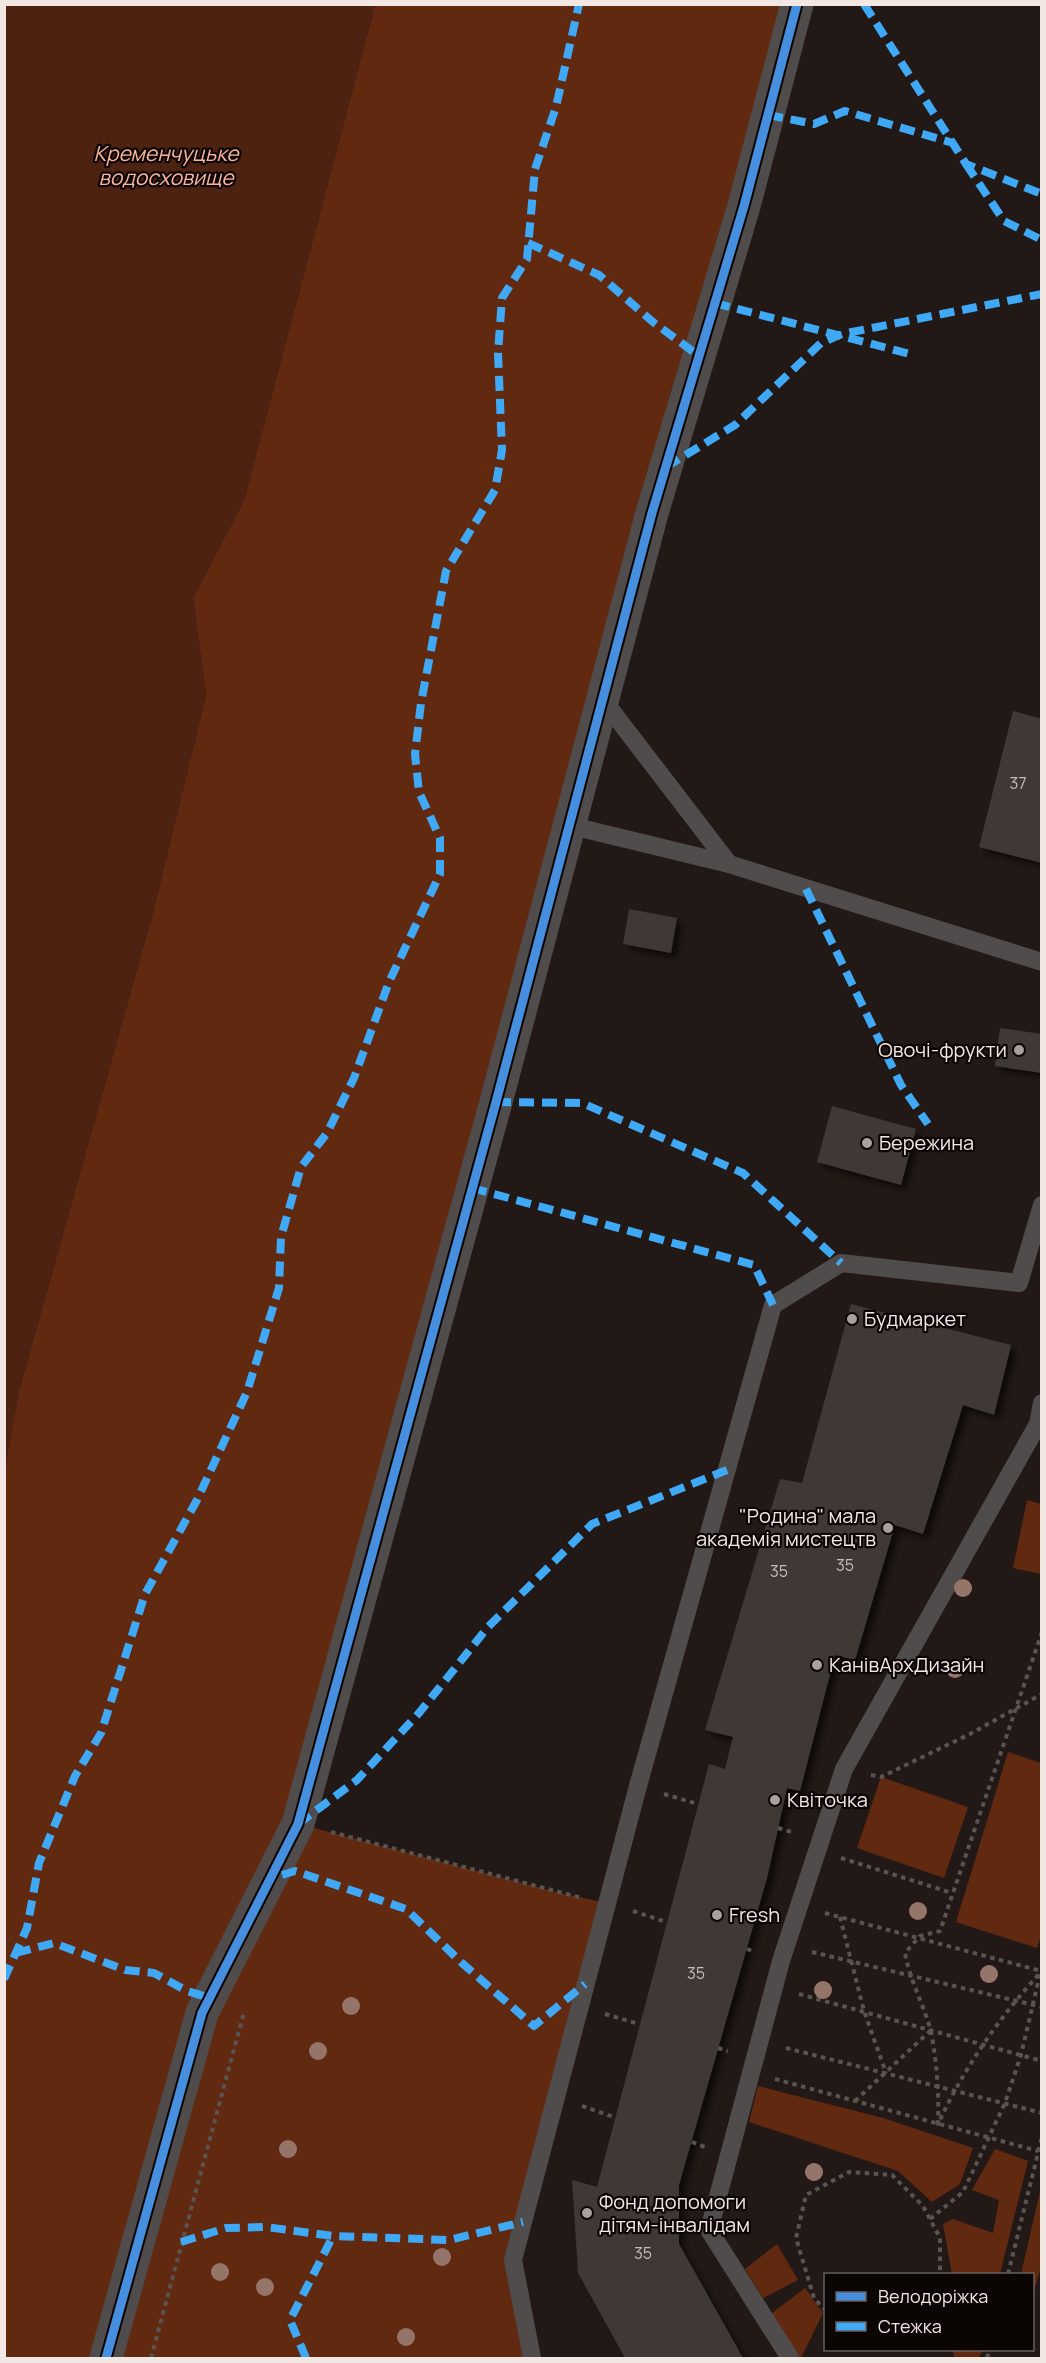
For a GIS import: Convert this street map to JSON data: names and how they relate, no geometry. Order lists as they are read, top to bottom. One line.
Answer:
{"water":["Кременчуцьке водосховище"],"places":["Овочі-фрукти","Бережина","Будмаркет","\"Родина\" мала академія мистецтв","КанівАрхДизайн","Квіточка","Fresh","Фонд допомоги дітям-інвалідам"],"house_numbers":["37","35","35","35","35"],"legend":["Велодоріжка","Стежка"]}
